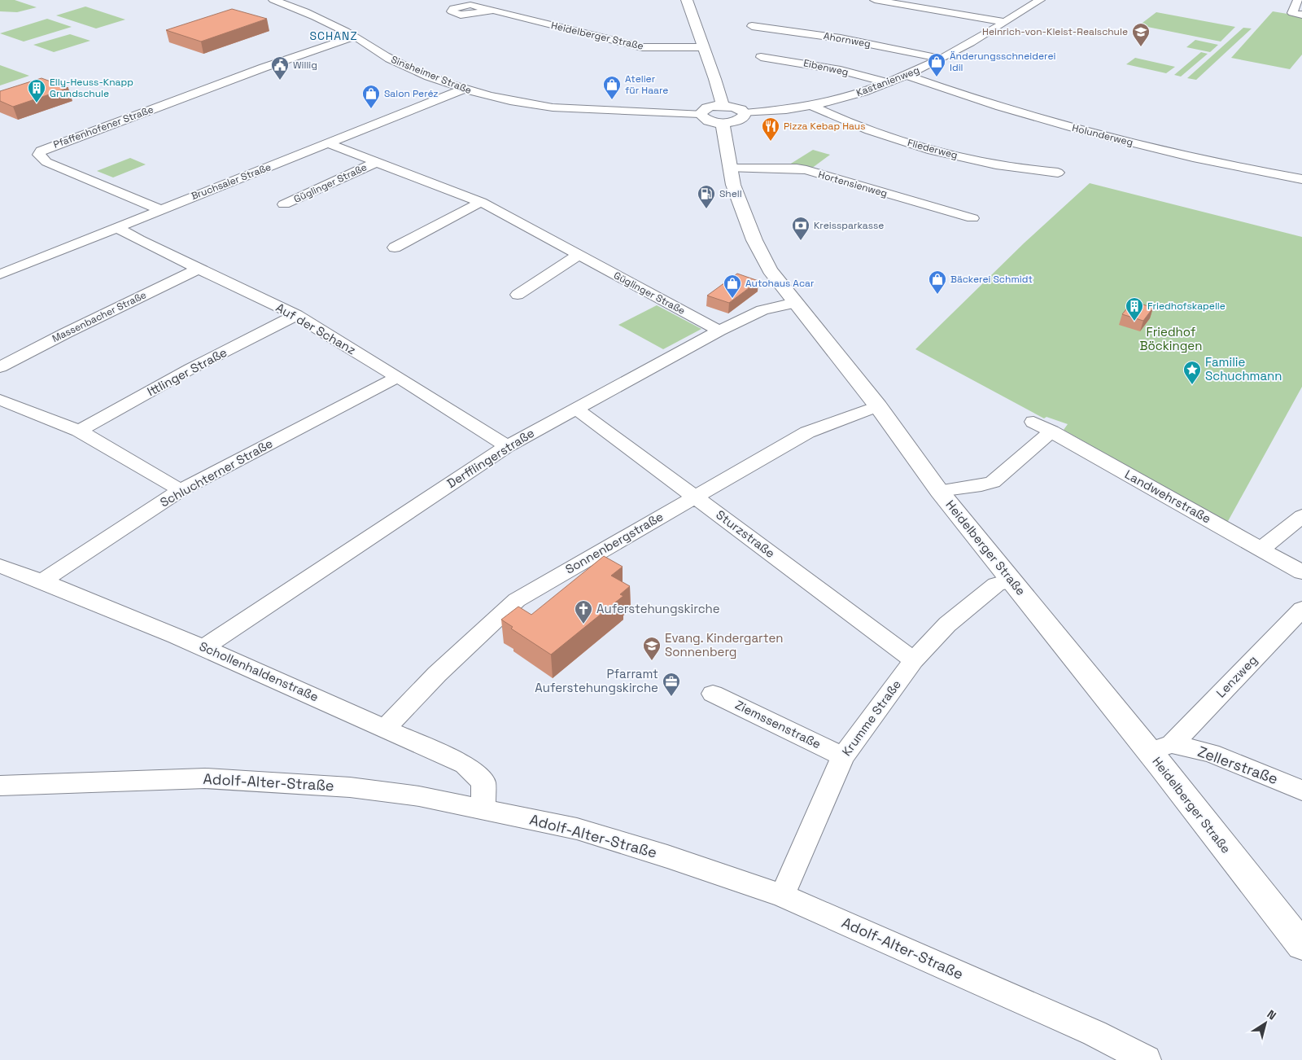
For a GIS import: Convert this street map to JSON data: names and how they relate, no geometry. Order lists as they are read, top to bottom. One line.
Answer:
{"streets":{"main road":["Heidelberger Straße"],"street":["Ahornweg","Eibenweg","Sinsheimer Straße","Kastanienweg","Pfaffenhofener Straße","Holunderweg","Fliederweg","Bruchsaler Straße","Güglinger Straße","Hortensienweg","Massenbacher Straße","Auf der Schanz","Ittlinger Straße","Derfflingerstraße","Schluchterner Straße","Landwehrstraße","Sturzstraße","Sonnenbergstraße","Schollenhaldenstraße","Lenzweg","Krumme Straße","Ziemssenstraße","Zellerstraße","Adolf-Alter-Straße"]},"crossings":[["Heidelberger Straße","Hortensienweg"],["Heidelberger Straße","Derfflingerstraße"],["Heidelberger Straße","Sonnenbergstraße"],["Heidelberger Straße","Lenzweg"],["Heidelberger Straße","Krumme Straße"],["Heidelberger Straße","Zellerstraße"],["Ahornweg","Kastanienweg"],["Eibenweg","Kastanienweg"],["Sinsheimer Straße","Pfaffenhofener Straße"],["Sinsheimer Straße","Bruchsaler Straße"],["Kastanienweg","Holunderweg"],["Kastanienweg","Fliederweg"],["Pfaffenhofener Straße","Bruchsaler Straße"],["Bruchsaler Straße","Güglinger Straße"],["Bruchsaler Straße","Auf der Schanz"],["Güglinger Straße","Derfflingerstraße"],["Massenbacher Straße","Auf der Schanz"],["Auf der Schanz","Ittlinger Straße"],["Auf der Schanz","Derfflingerstraße"],["Auf der Schanz","Schluchterner Straße"],["Derfflingerstraße","Sturzstraße"],["Derfflingerstraße","Schollenhaldenstraße"],["Schluchterner Straße","Schollenhaldenstraße"],["Sturzstraße","Sonnenbergstraße"],["Sturzstraße","Krumme Straße"],["Sonnenbergstraße","Schollenhaldenstraße"],["Schollenhaldenstraße","Adolf-Alter-Straße"],["Lenzweg","Zellerstraße"],["Krumme Straße","Ziemssenstraße"],["Krumme Straße","Adolf-Alter-Straße"]],"districts":["SCHANZ"],"parks":["Friedhof Böckingen"],"places":{"school or university":["Heinrich-von-Kleist-Realschule","Evang. Kindergarten Sonnenberg"],"shop":["Änderungsschneiderei Idil","Atelier für Haare","Salon Peréz","Bäckerei Schmidt","Autohaus Acar"],"public building":["Willig"],"building":["Elly-Heuss-Knapp Grundschule","Friedhofskapelle"],"restaurant":["Pizza Kebap Haus"],"fuel station":["Shell"],"bank":["Kreissparkasse"],"place":["Familie Schuchmann"],"church":["Auferstehungskirche"],"office":["Pfarramt Auferstehungskirche"]},"north":"top right"}
